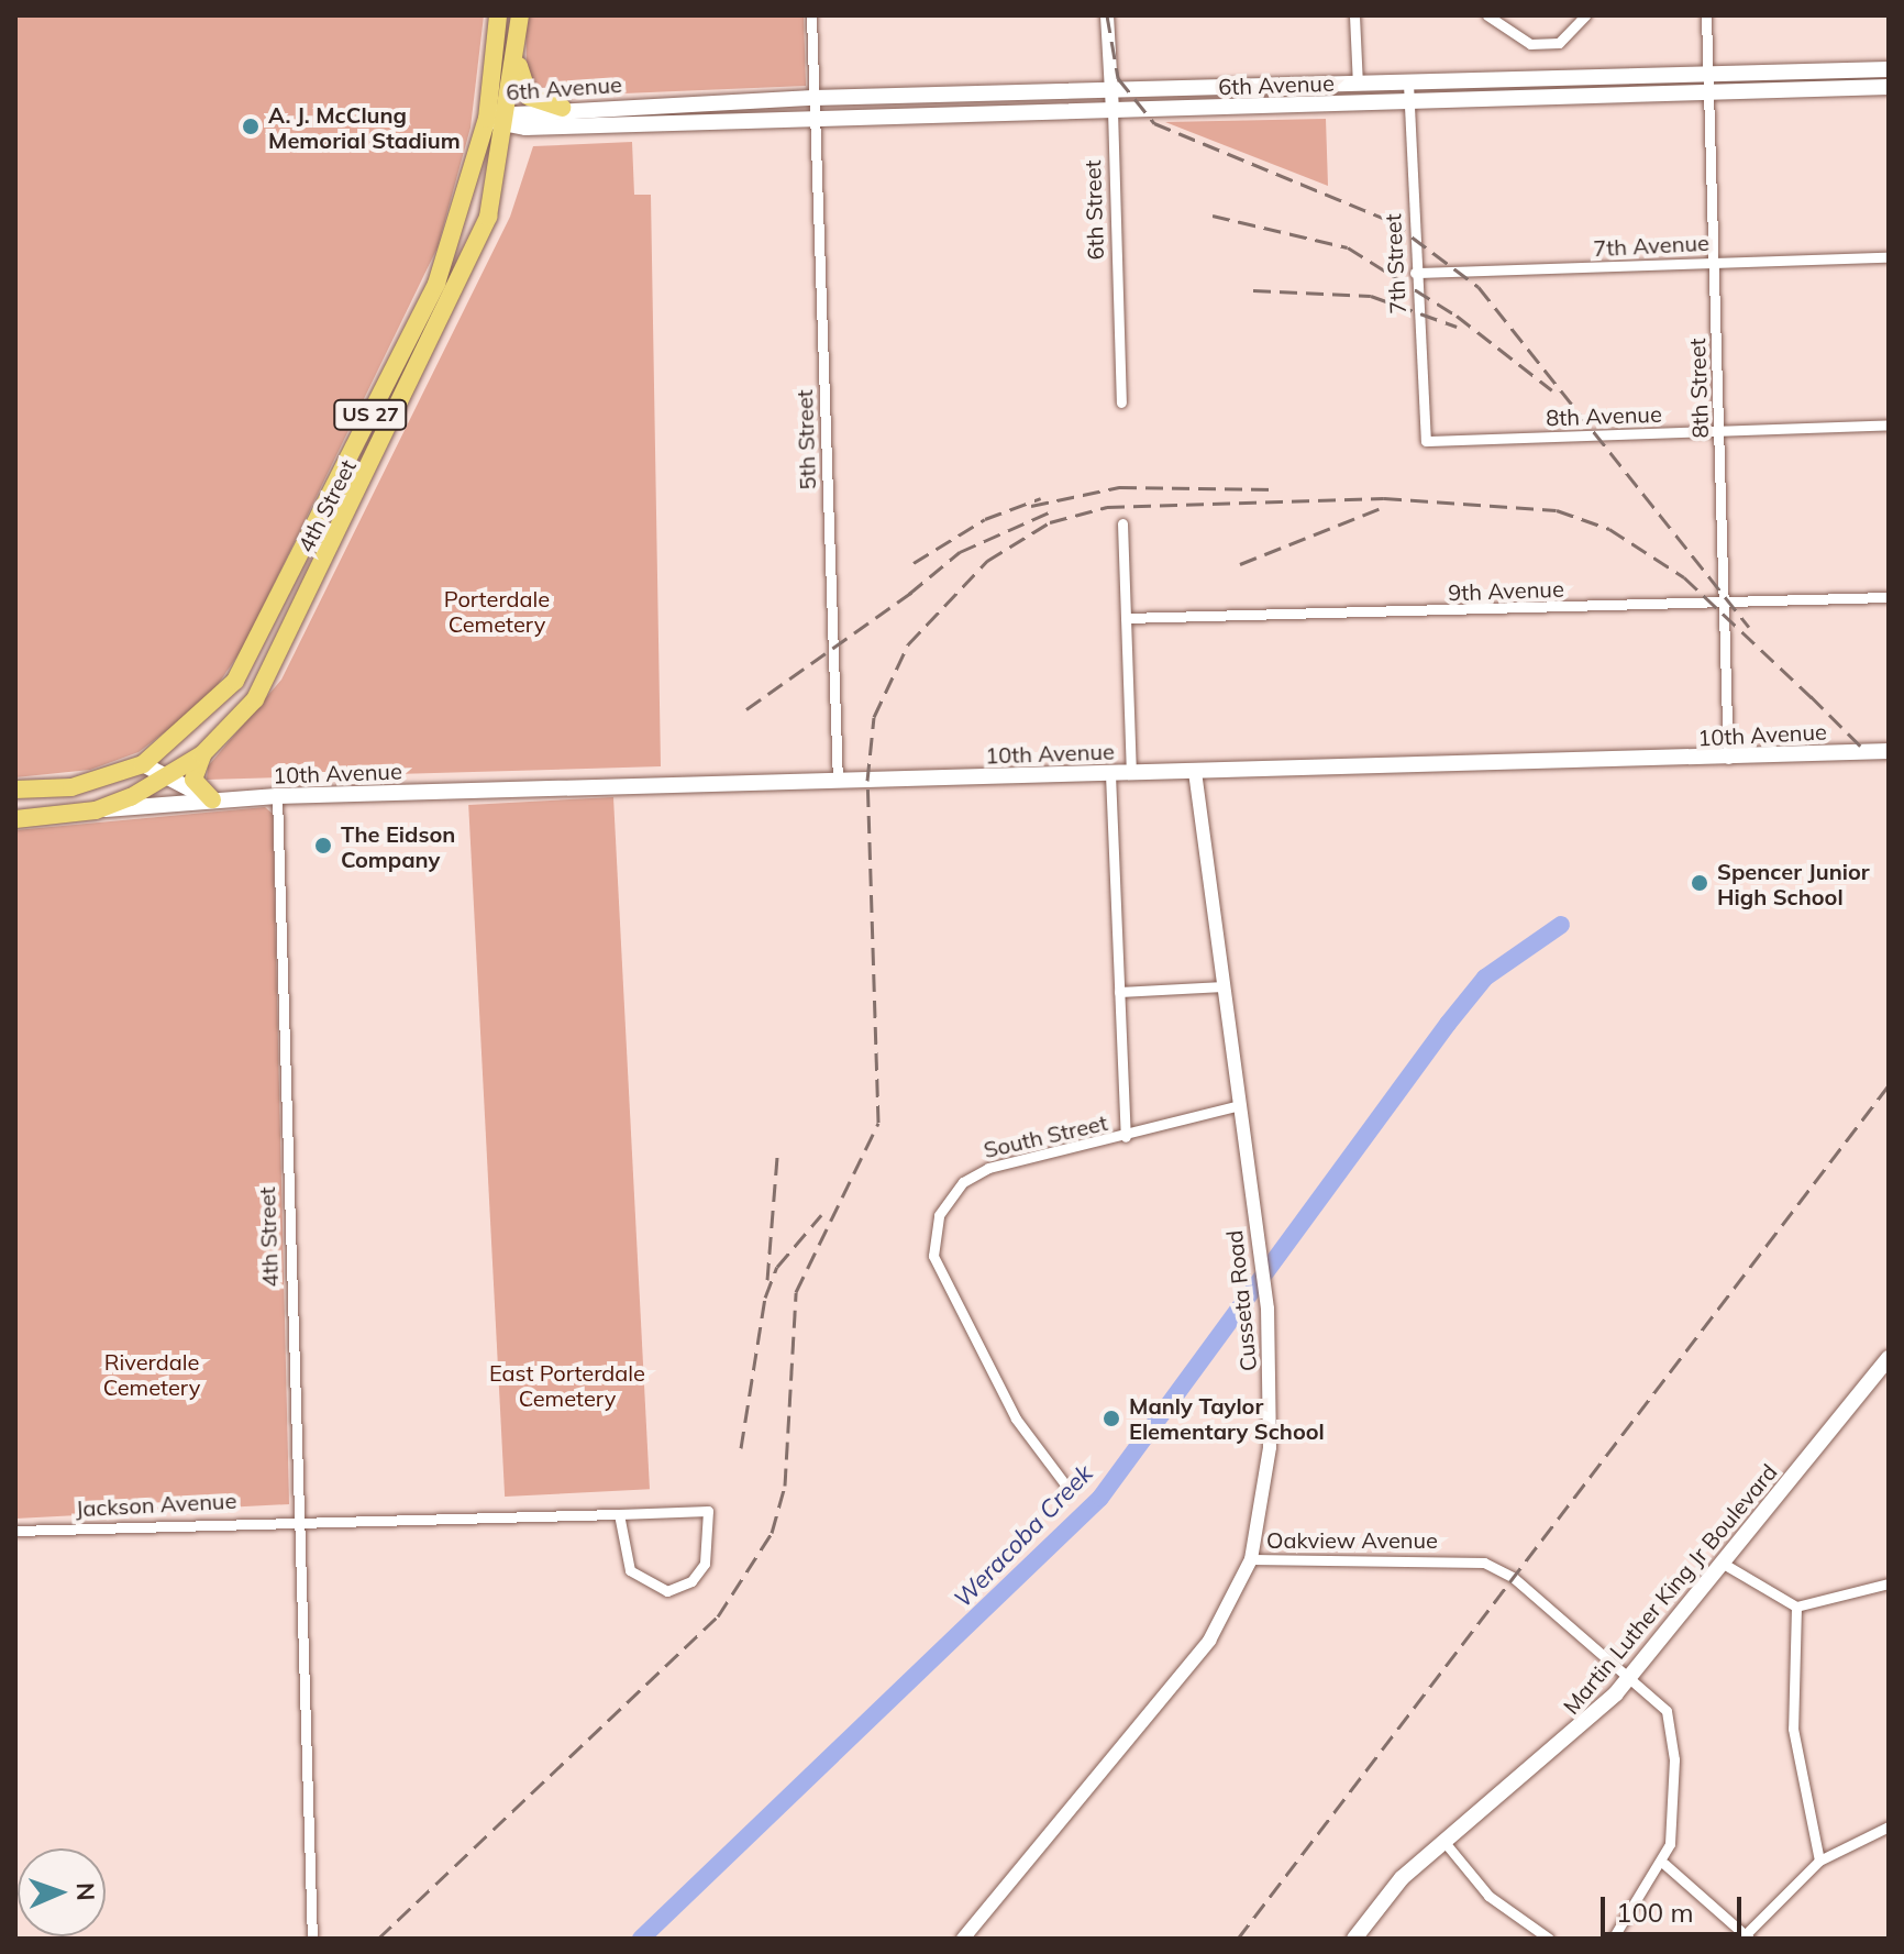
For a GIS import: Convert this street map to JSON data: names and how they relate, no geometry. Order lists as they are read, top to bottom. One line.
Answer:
{"streets":{"highway":["US 27","4th Street"],"main road":["6th Avenue","10th Avenue","Martin Luther King Jr Boulevard"],"street":["6th Street","7th Avenue","7th Street","8th Street","8th Avenue","5th Street","9th Avenue","South Street","Cusseta Road","Jackson Avenue","Oakview Avenue"]},"crossings":[["6th Avenue","6th Street"],["6th Avenue","7th Street"],["6th Avenue","8th Street"],["6th Avenue","5th Street"],["6th Avenue","4th Street"],["7th Avenue","7th Street"],["7th Avenue","8th Street"],["7th Street","8th Avenue"],["8th Street","8th Avenue"],["8th Street","9th Avenue"],["8th Street","10th Avenue"],["5th Street","10th Avenue"],["4th Street","10th Avenue"],["4th Street","Jackson Avenue"],["10th Avenue","South Street"],["10th Avenue","Cusseta Road"],["Cusseta Road","Oakview Avenue"],["Oakview Avenue","Martin Luther King Jr Boulevard"]],"water":["Weracoba Creek"],"parks":["Porterdale Cemetery","Riverdale Cemetery","East Porterdale Cemetery"],"places":["A. J. McClung Memorial Stadium","The Eidson Company","Spencer Junior High School","Manly Taylor Elementary School"],"scale_bar":"100 m","north":"right"}
